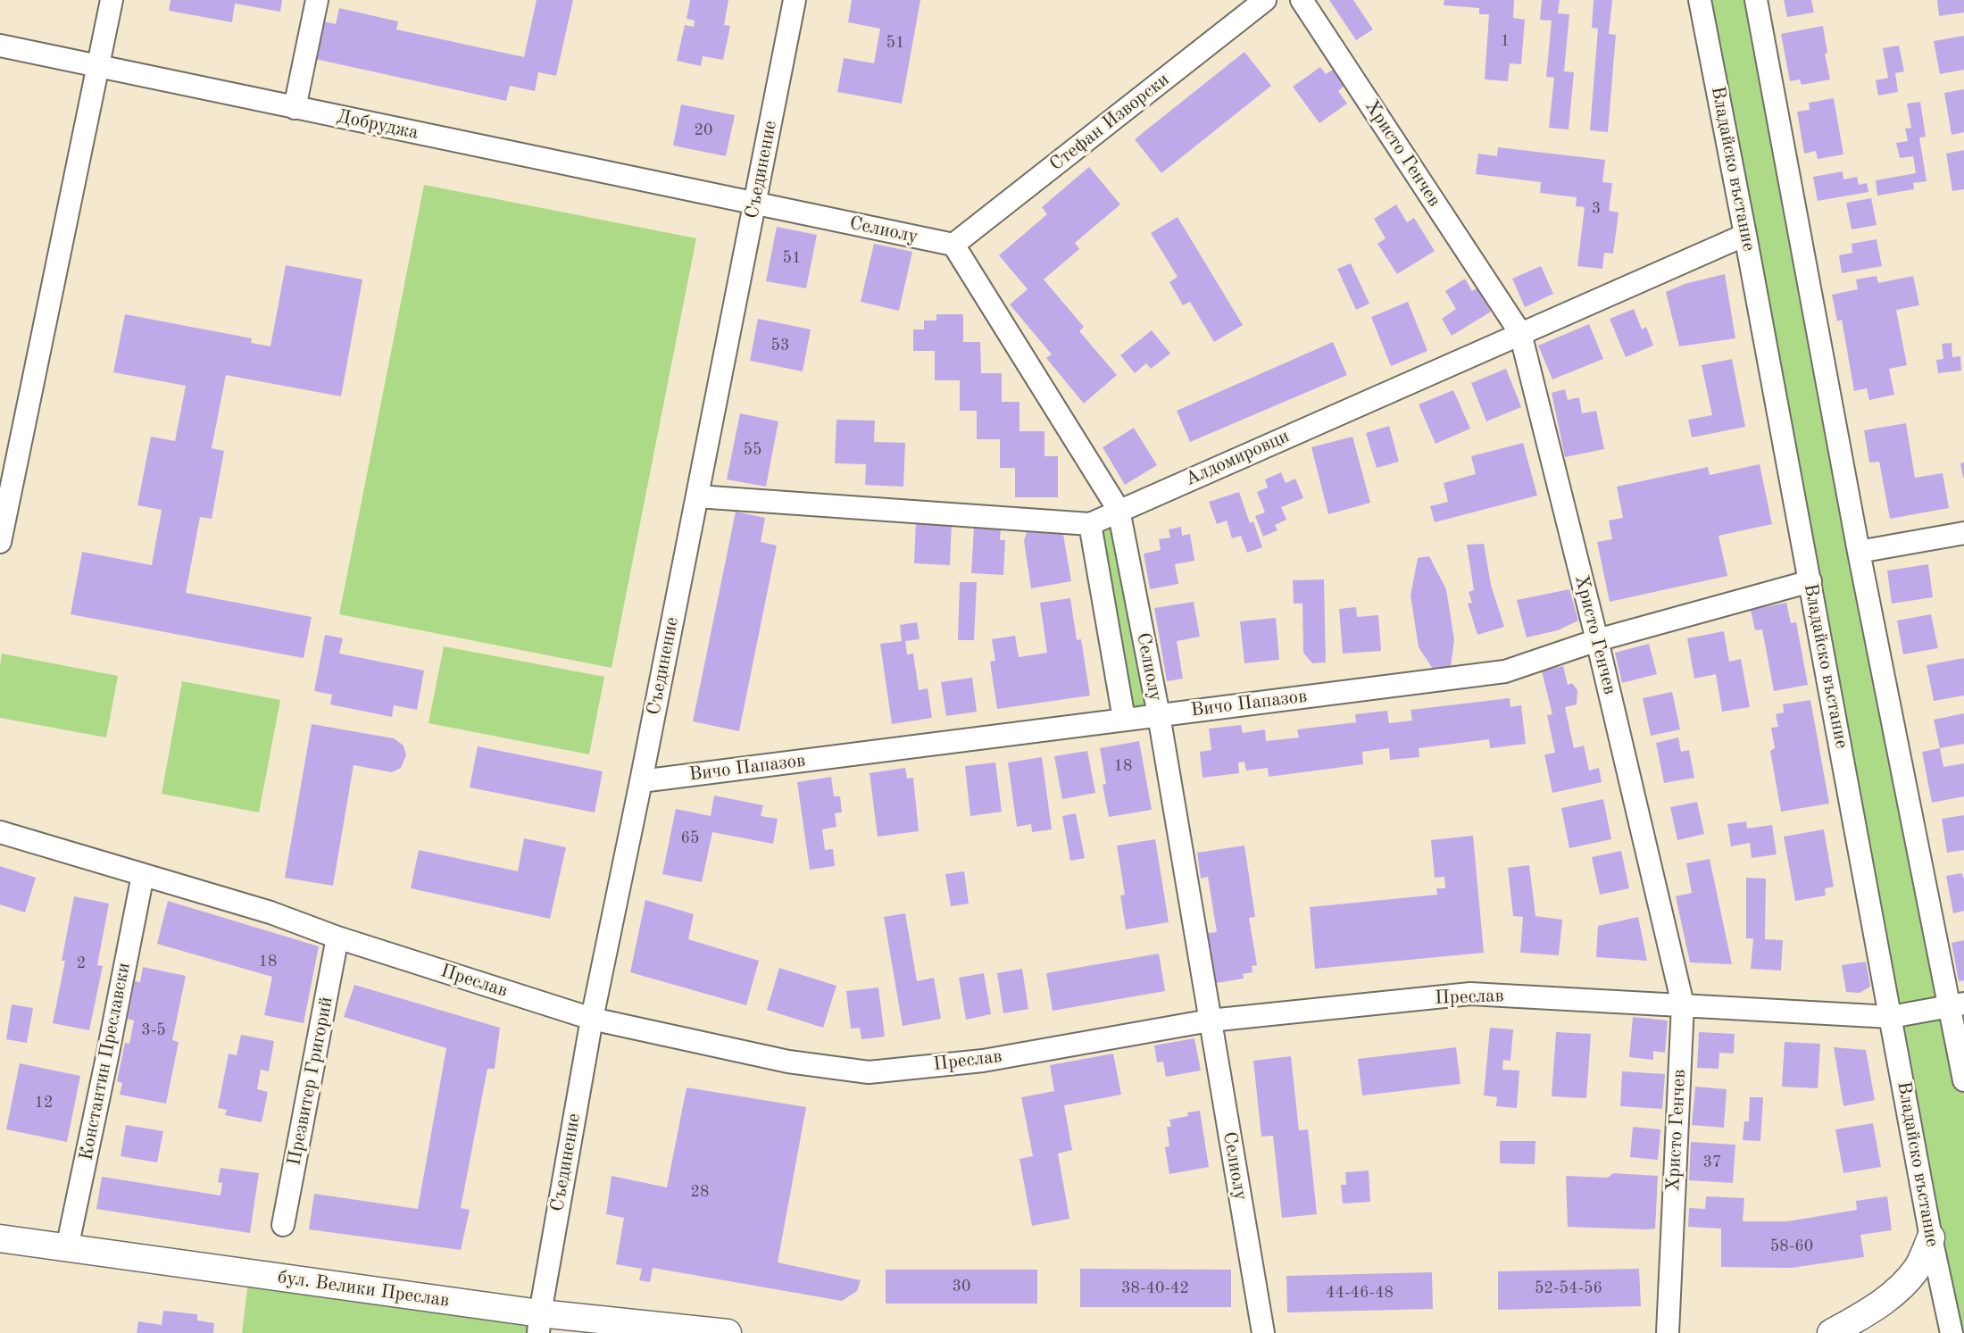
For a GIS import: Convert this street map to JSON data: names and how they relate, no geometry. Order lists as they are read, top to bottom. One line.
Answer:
{"streets":{"main road":["бул. Велики Преслав"],"street":["Стефан Изворски","Добруджа","Христо Генчев","Владайско въстание","Съединение","Селиолу","Алдомировци","Вичо Папазов","Преслав","Константин Преславски","Презвитер Григорий"]},"crossings":[["Стефан Изворски","Селиолу"],["Добруджа","Съединение"],["Добруджа","Селиолу"],["Христо Генчев","Алдомировци"],["Христо Генчев","Вичо Папазов"],["Христо Генчев","Преслав"],["Владайско въстание","Алдомировци"],["Владайско въстание","Вичо Папазов"],["Владайско въстание","Преслав"],["Съединение","Селиолу"],["Съединение","Вичо Папазов"],["Съединение","Преслав"],["Съединение","бул. Велики Преслав"],["Селиолу","Алдомировци"],["Селиолу","Вичо Папазов"],["Селиолу","Преслав"],["Преслав","Константин Преславски"],["Преслав","Презвитер Григорий"],["Константин Преславски","бул. Велики Преслав"]],"house_numbers":["1","51","20","3","51","53","55","18","65","18","2","3-5","12","37","28","58-60","30","38-40-42","52-54-56","44-46-48"]}
